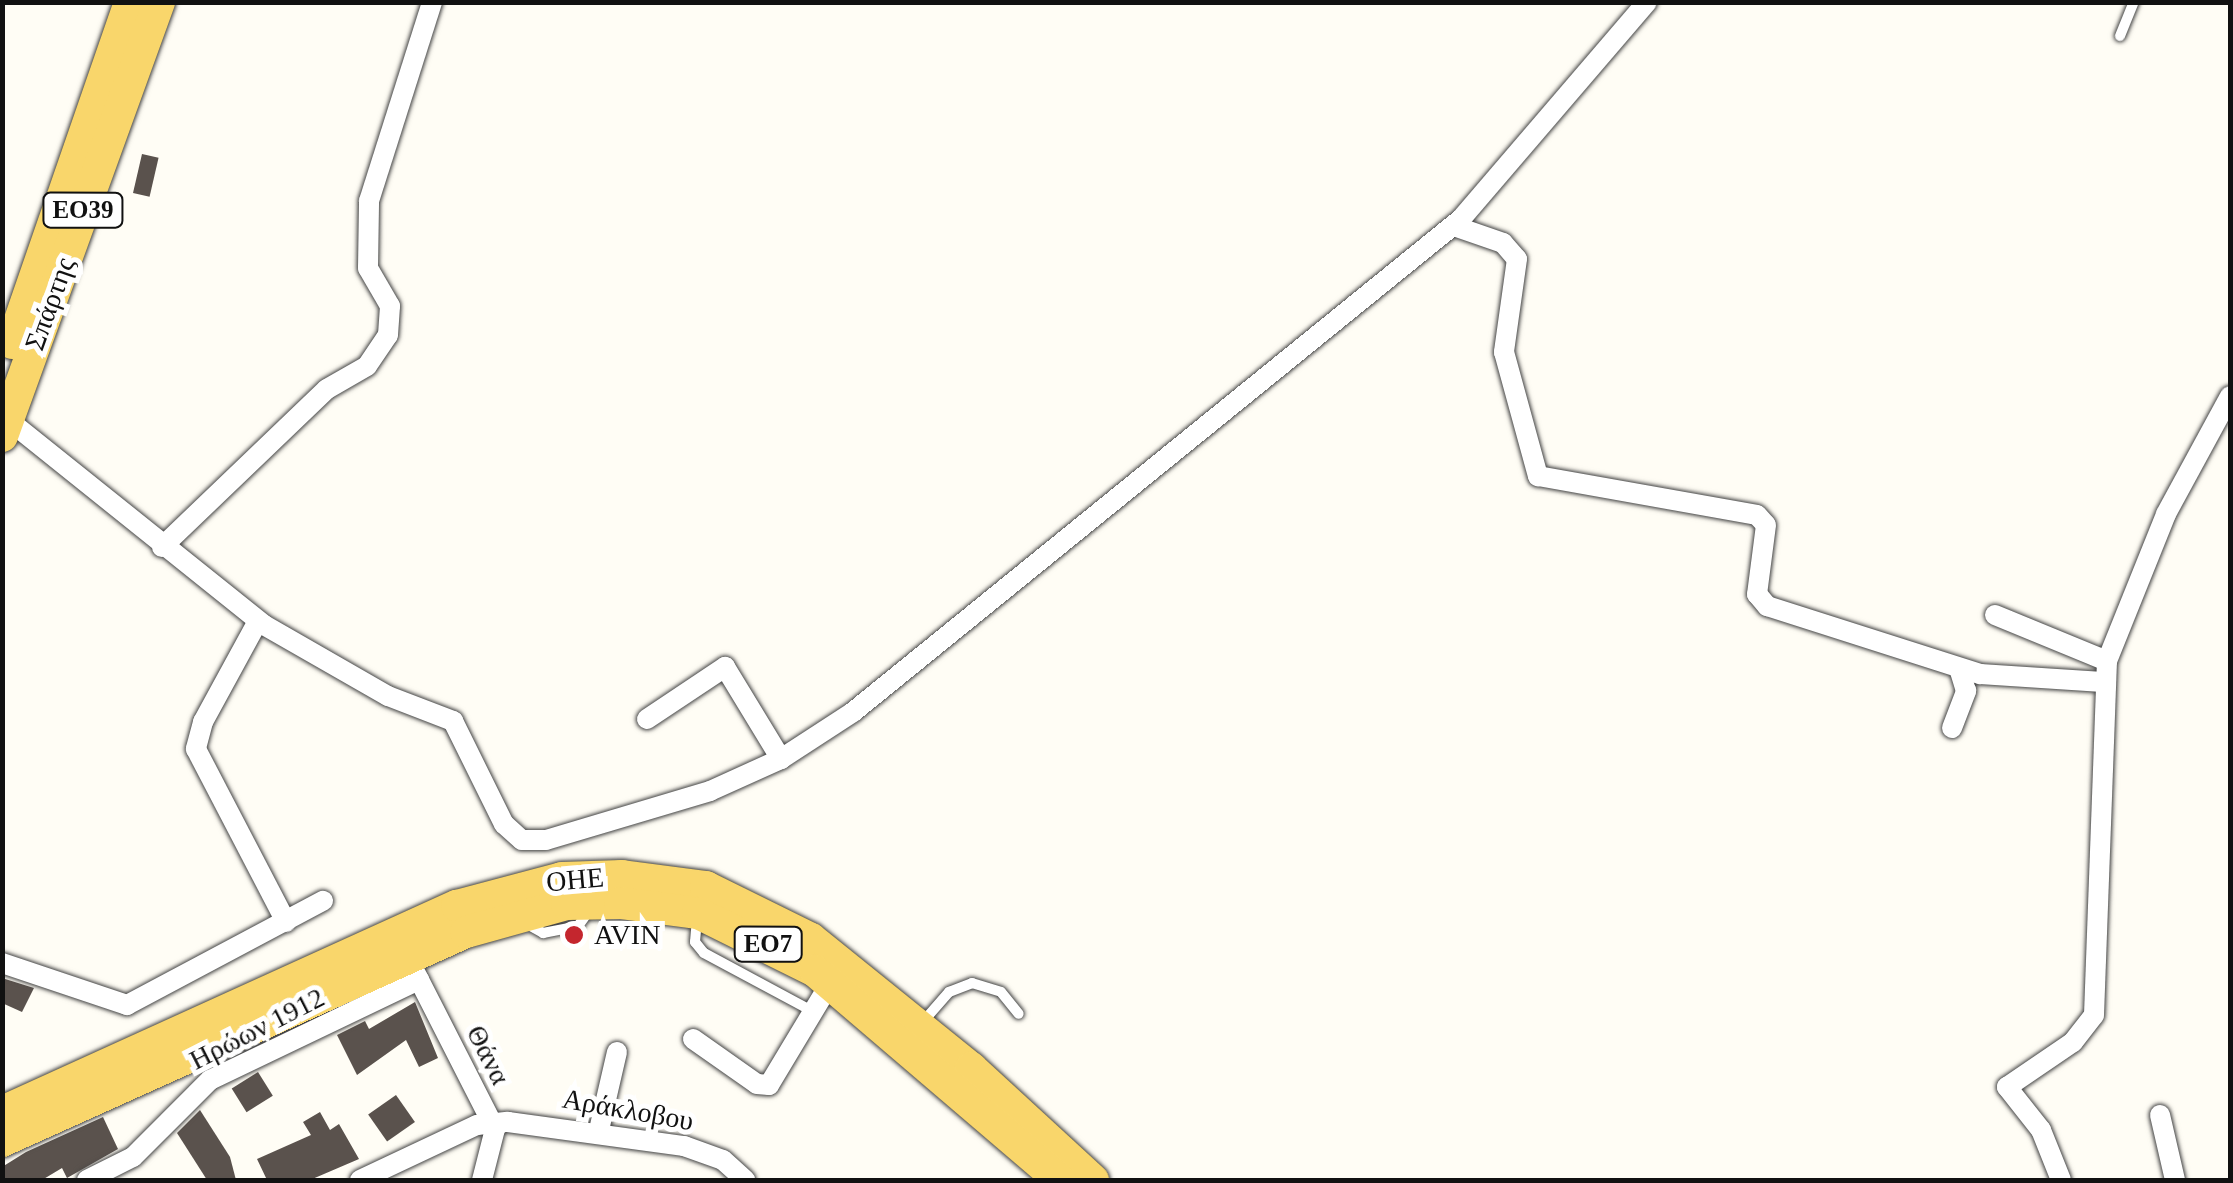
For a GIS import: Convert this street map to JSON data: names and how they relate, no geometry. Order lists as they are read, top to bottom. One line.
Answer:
{"streets":{"main road":["ΕΟ39","Σπάρτης","ΟΗΕ","ΕΟ7"],"street":["Ηρώων 1912","Θάνα","Αράκλοβου"]},"crossings":[["ΟΗΕ","Ηρώων 1912"],["ΟΗΕ","Θάνα"],["Ηρώων 1912","Θάνα"],["Θάνα","Αράκλοβου"]],"places":["AVIN"]}
